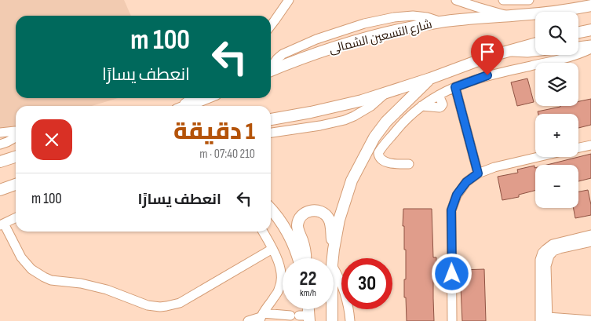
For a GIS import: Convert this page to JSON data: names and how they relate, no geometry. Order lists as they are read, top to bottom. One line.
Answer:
{"streets":{"main road":["شارع التسعين الشمالى"]},"page":{"map_buttons":["+","−"],"turn":["100 m","انعطف يسارًا"],"heading":["1 دقيقة","210 m · 07:40"],"list":[{"name":"انعطف يسارًا","value":"100 m"}],"speed":"22 km/h","limit":"30"}}
